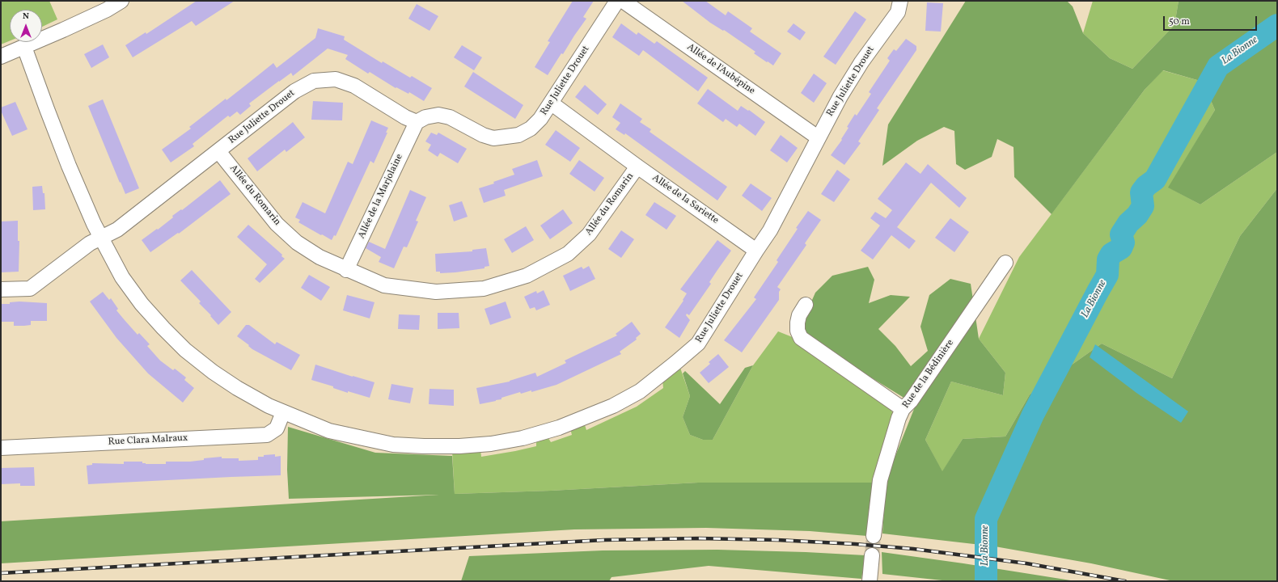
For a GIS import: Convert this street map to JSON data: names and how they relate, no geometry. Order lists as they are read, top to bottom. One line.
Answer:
{"streets":{"street":["Allée de l'Aubépine","Rue Juliette Drouet","Allée du Romarin","Allée de la Marjolaine","Allée de la Sariette","Rue de la Bédinière","Rue Clara Malraux"]},"crossings":[["Allée de l'Aubépine","Rue Juliette Drouet"],["Rue Juliette Drouet","Allée du Romarin"],["Rue Juliette Drouet","Allée de la Marjolaine"],["Rue Juliette Drouet","Allée de la Sariette"],["Rue Juliette Drouet","Rue Clara Malraux"],["Allée du Romarin","Allée de la Marjolaine"],["Allée du Romarin","Allée de la Sariette"]],"water":["La Bionne"],"scale_bar":"50 m","north":"top"}
